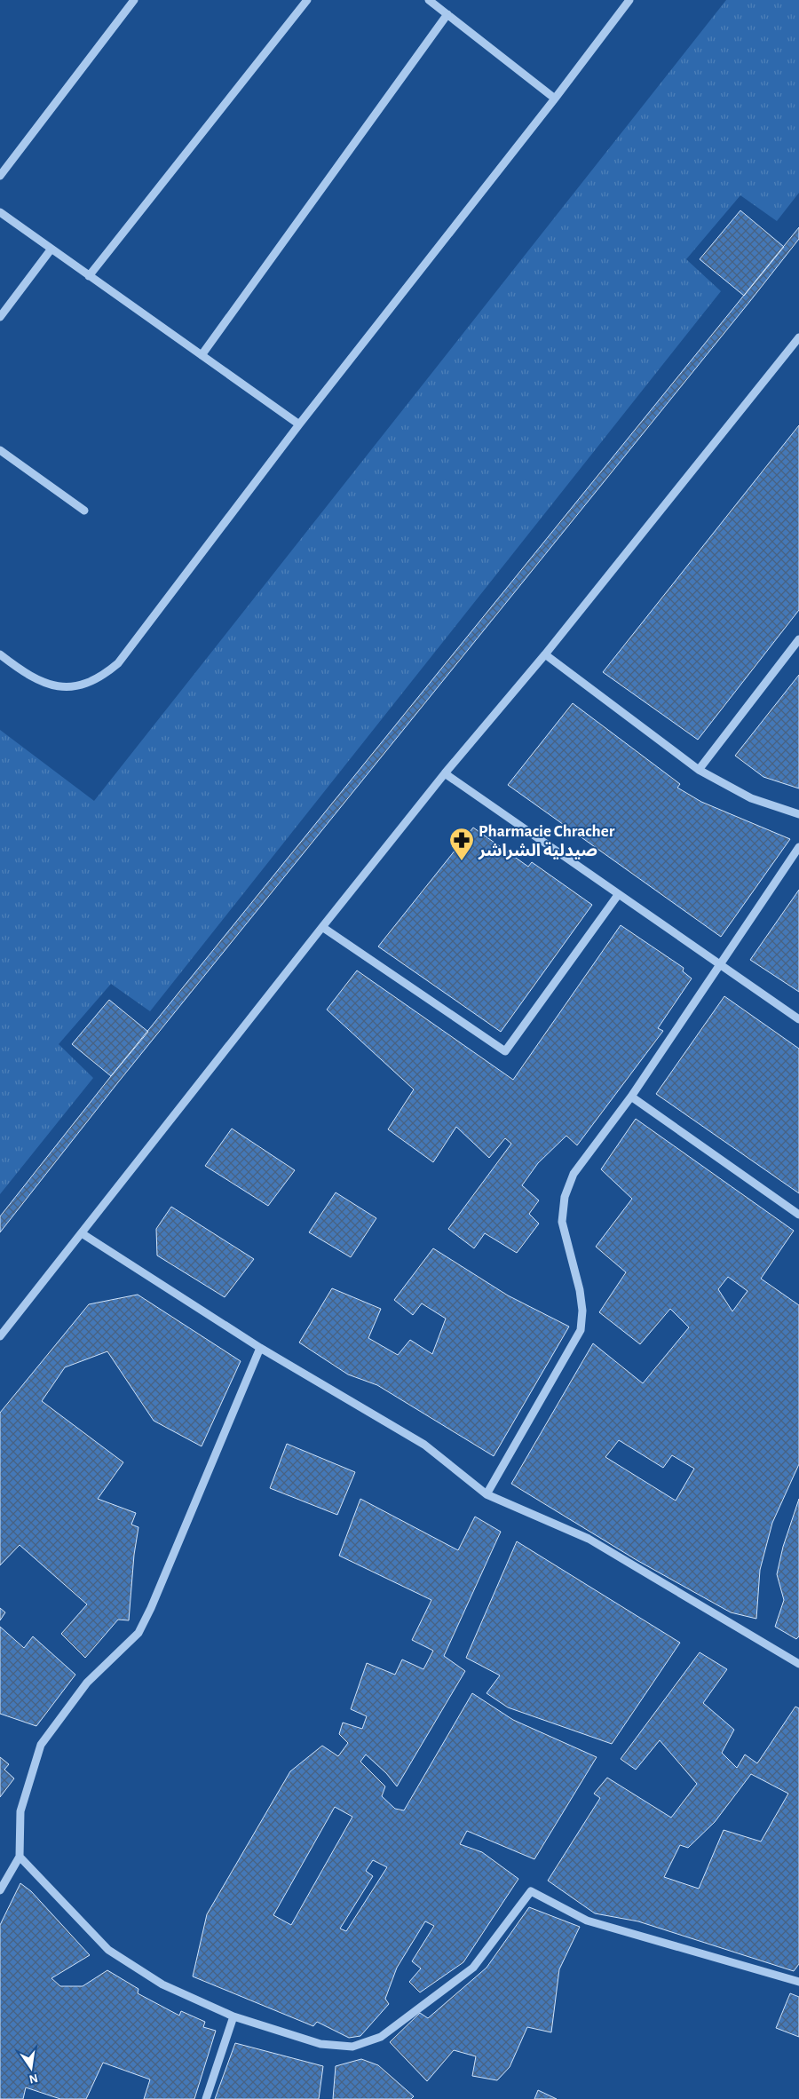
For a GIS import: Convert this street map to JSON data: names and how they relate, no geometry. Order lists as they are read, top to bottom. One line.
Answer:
{"places":{"pharmacy":["Pharmacie Chracher صيدلية الشراشر"]},"north":"bottom"}
